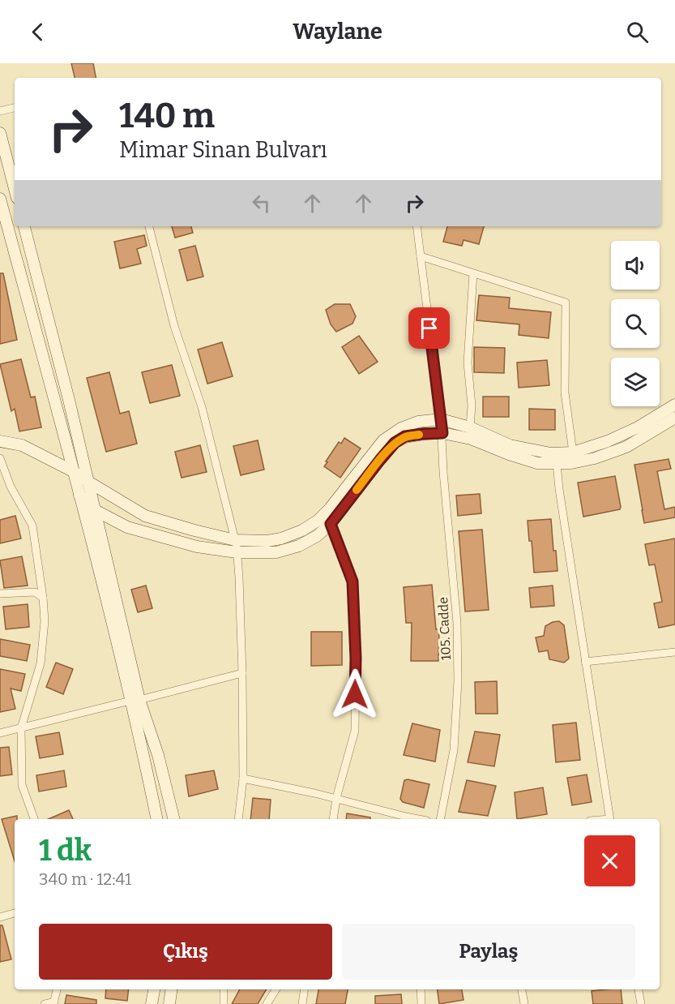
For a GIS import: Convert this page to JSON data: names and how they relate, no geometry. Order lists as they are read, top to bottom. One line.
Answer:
{"streets":{"street":["105. Cadde"]},"page":{"header":"Waylane","turn":["140 m","Mimar Sinan Bulvarı"],"heading":["1 dk","340 m · 12:41"],"buttons":["Çıkış","Paylaş"]}}
